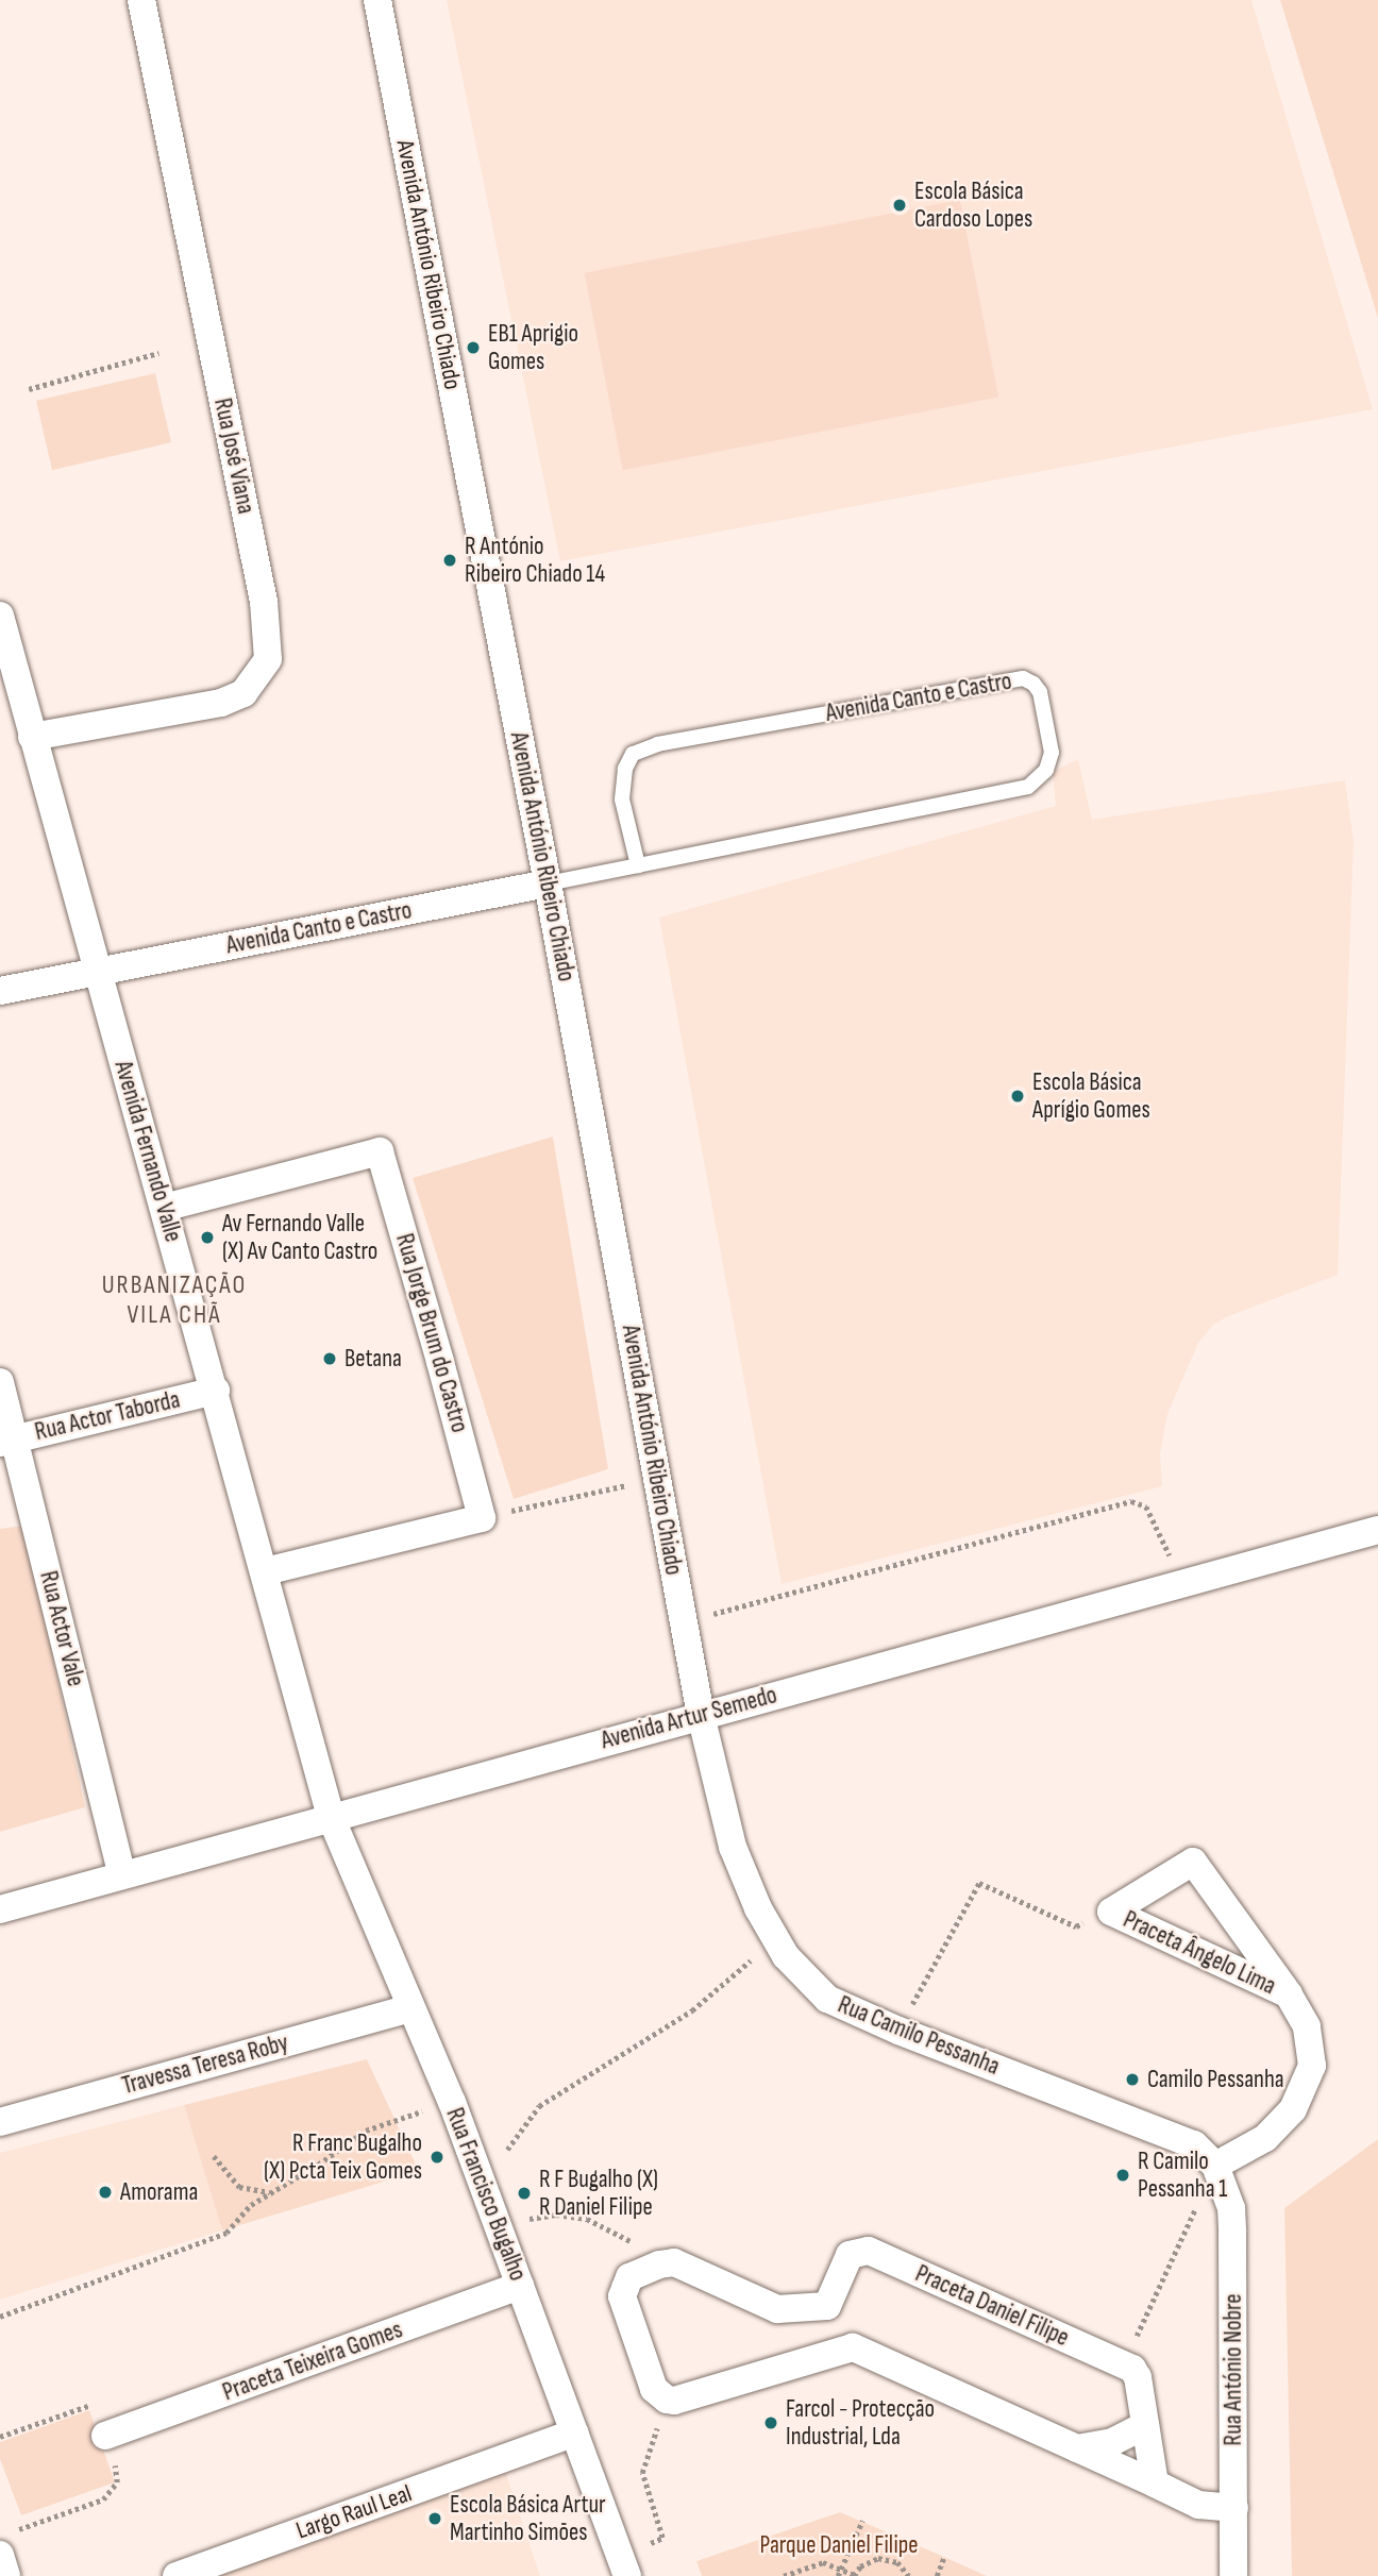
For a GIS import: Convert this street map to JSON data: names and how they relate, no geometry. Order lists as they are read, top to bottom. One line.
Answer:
{"streets":{"street":["Avenida António Ribeiro Chiado","Rua José Viana","Avenida Canto e Castro","Avenida Fernando Valle","Rua Jorge Brum do Castro","Rua Actor Taborda","Rua Actor Vale","Avenida Artur Semedo","Praceta Ângelo Lima","Rua Camilo Pessanha","Travessa Teresa Roby","Rua Francisco Bugalho","Praceta Daniel Filipe","Praceta Teixeira Gomes","Rua António Nobre","Largo Raul Leal"]},"crossings":[["Avenida António Ribeiro Chiado","Avenida Canto e Castro"],["Avenida António Ribeiro Chiado","Avenida Artur Semedo"],["Avenida António Ribeiro Chiado","Rua Camilo Pessanha"],["Rua José Viana","Avenida Fernando Valle"],["Avenida Canto e Castro","Avenida Fernando Valle"],["Avenida Fernando Valle","Rua Jorge Brum do Castro"],["Avenida Fernando Valle","Rua Actor Taborda"],["Avenida Fernando Valle","Avenida Artur Semedo"],["Avenida Fernando Valle","Rua Francisco Bugalho"],["Rua Actor Taborda","Rua Actor Vale"],["Rua Actor Vale","Avenida Artur Semedo"],["Avenida Artur Semedo","Rua Camilo Pessanha"],["Avenida Artur Semedo","Rua Francisco Bugalho"],["Praceta Ângelo Lima","Rua Camilo Pessanha"],["Praceta Ângelo Lima","Rua António Nobre"],["Rua Camilo Pessanha","Rua António Nobre"],["Travessa Teresa Roby","Rua Francisco Bugalho"],["Rua Francisco Bugalho","Praceta Teixeira Gomes"],["Rua Francisco Bugalho","Largo Raul Leal"]],"districts":["URBANIZAÇÃO VILA CHÃ"],"parks":["Parque Daniel Filipe"],"places":["Escola Básica Cardoso Lopes","EB1 Aprigio Gomes","R António Ribeiro Chiado 14","Escola Básica Aprígio Gomes","Av Fernando Valle (X) Av Canto Castro","Betana","Camilo Pessanha","R Franc Bugalho (X) Pcta Teix Gomes","R Camilo Pessanha 1","Amorama","R F Bugalho (X) R Daniel Filipe","Farcol - Protecção Industrial, Lda","Escola Básica Artur Martinho Simões"]}
